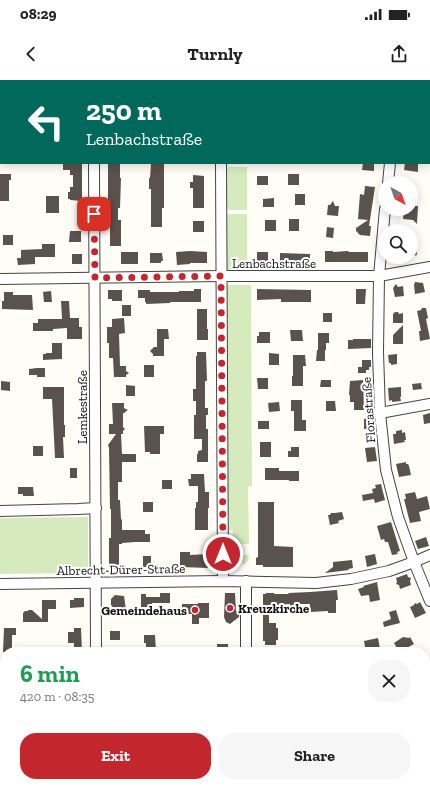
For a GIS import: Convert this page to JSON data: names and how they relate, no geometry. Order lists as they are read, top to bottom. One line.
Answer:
{"streets":{"street":["Lenbachstraße","Lemkestraße","Florastraße","Albrecht-Dürer-Straße"]},"crossings":[["Lenbachstraße","Lemkestraße"],["Lenbachstraße","Florastraße"],["Lemkestraße","Albrecht-Dürer-Straße"],["Florastraße","Albrecht-Dürer-Straße"]],"places":["Kreuzkirche","Gemeindehaus"],"north":"bottom right","page":{"status":"08:29","header":"Turnly","turn":["250 m","Lenbachstraße"],"heading":["6 min","420 m · 08:35"],"buttons":["Exit","Share"]}}
